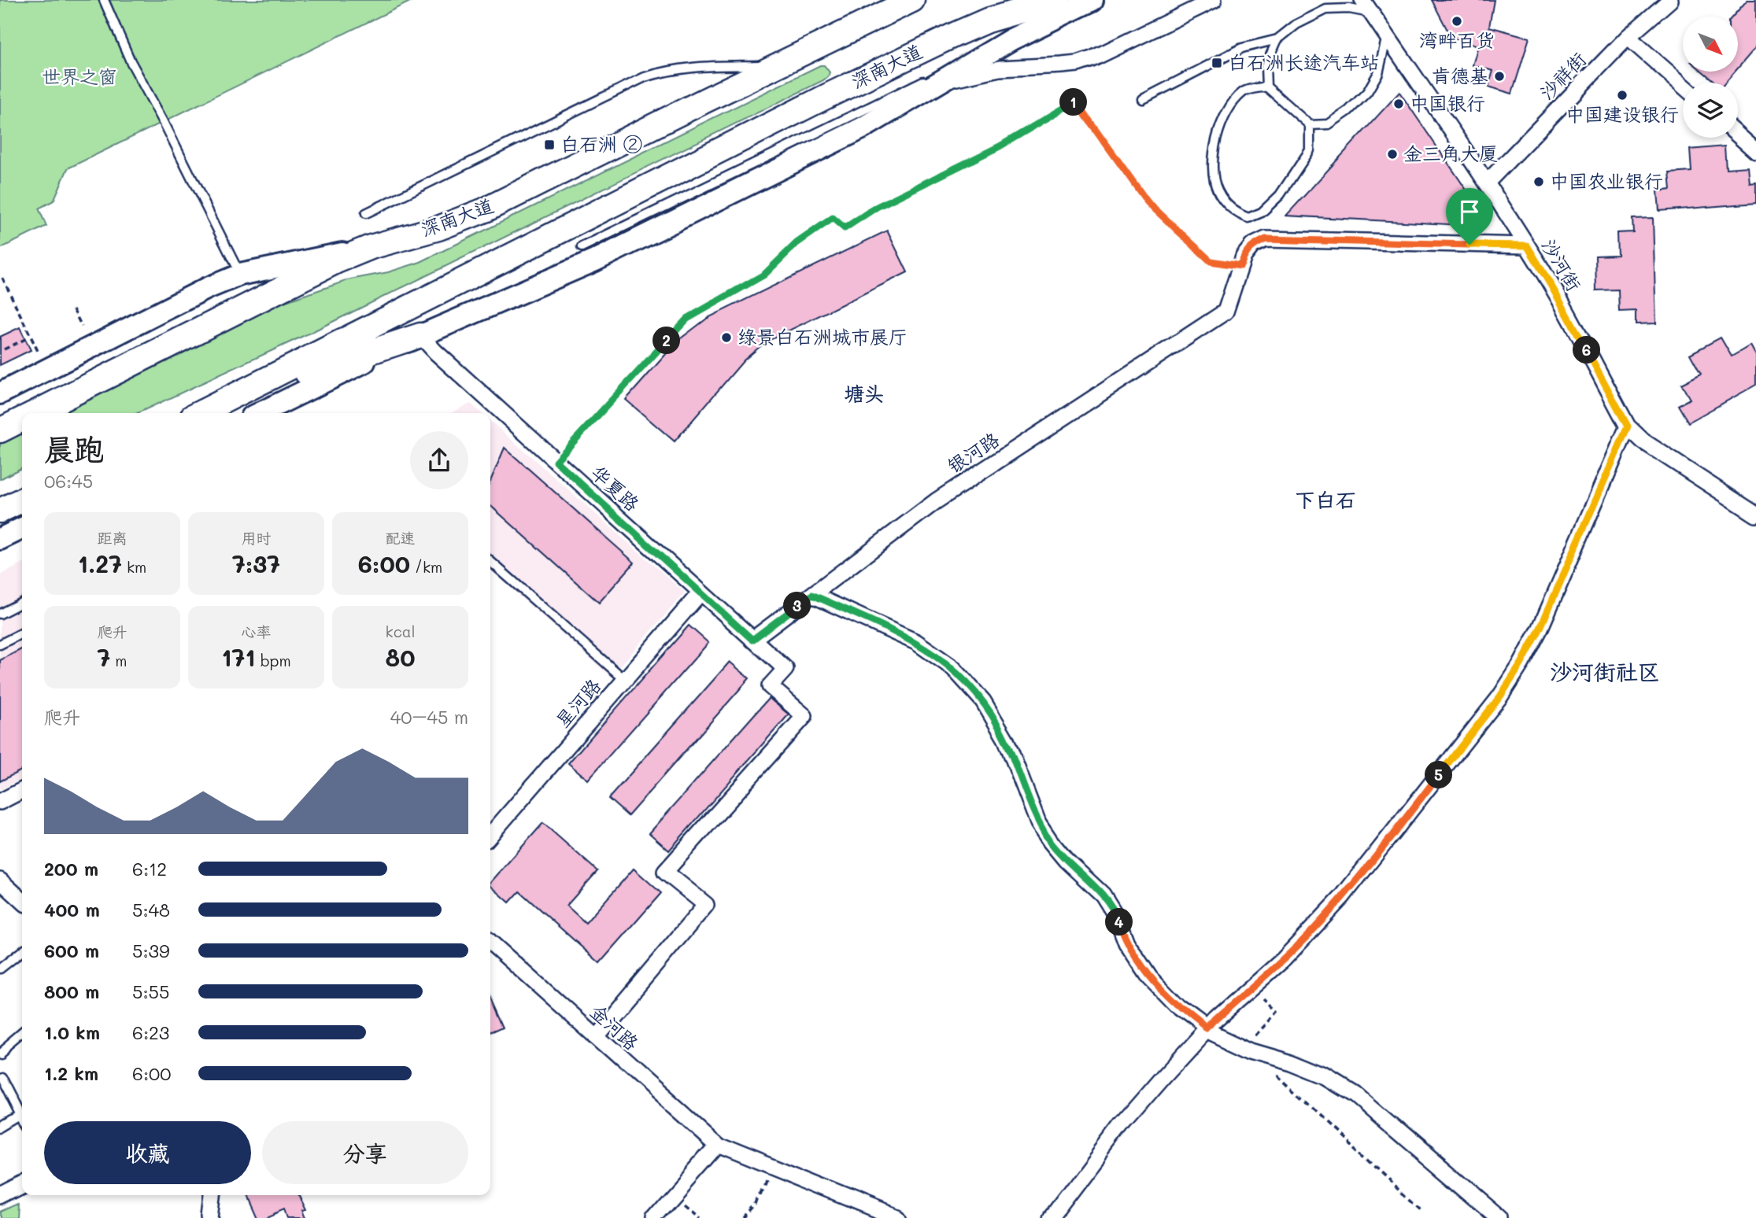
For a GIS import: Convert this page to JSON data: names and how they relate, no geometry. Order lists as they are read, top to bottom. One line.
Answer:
{"streets":{"main road":["深南大道"],"street":["沙祥街","沙河街","银河路","华夏路","星河路","金河路"]},"crossings":[["沙祥街","沙河街"],["银河路","华夏路"],["华夏路","星河路"],["华夏路","金河路"]],"districts":["塘头","下白石","沙河街社区"],"parks":["世界之窗"],"places":{"other":["湾畔百货","肯德基","中国建设银行","中国银行","金三角大厦","中国农业银行","绿景白石洲城市展厅"],"transit":["白石洲长途汽车站","白石洲 ②"]},"north":"bottom right","page":{"pins":["1","2","6","3","5","4"],"heading":["晨跑","06:45"],"stats":[["距离","1.27 km"],["用时","7:37"],["配速","6:00 /km"],["爬升","7 m"],["心率","171 bpm"],["kcal","80"]],"chart":["爬升","40–45 m"],"list":[{"name":"200 m","note":"6:12"},{"name":"400 m","note":"5:48"},{"name":"600 m","note":"5:39"},{"name":"800 m","note":"5:55"},{"name":"1.0 km","note":"6:23"},{"name":"1.2 km","note":"6:00"}],"buttons":["收藏","分享"]}}
